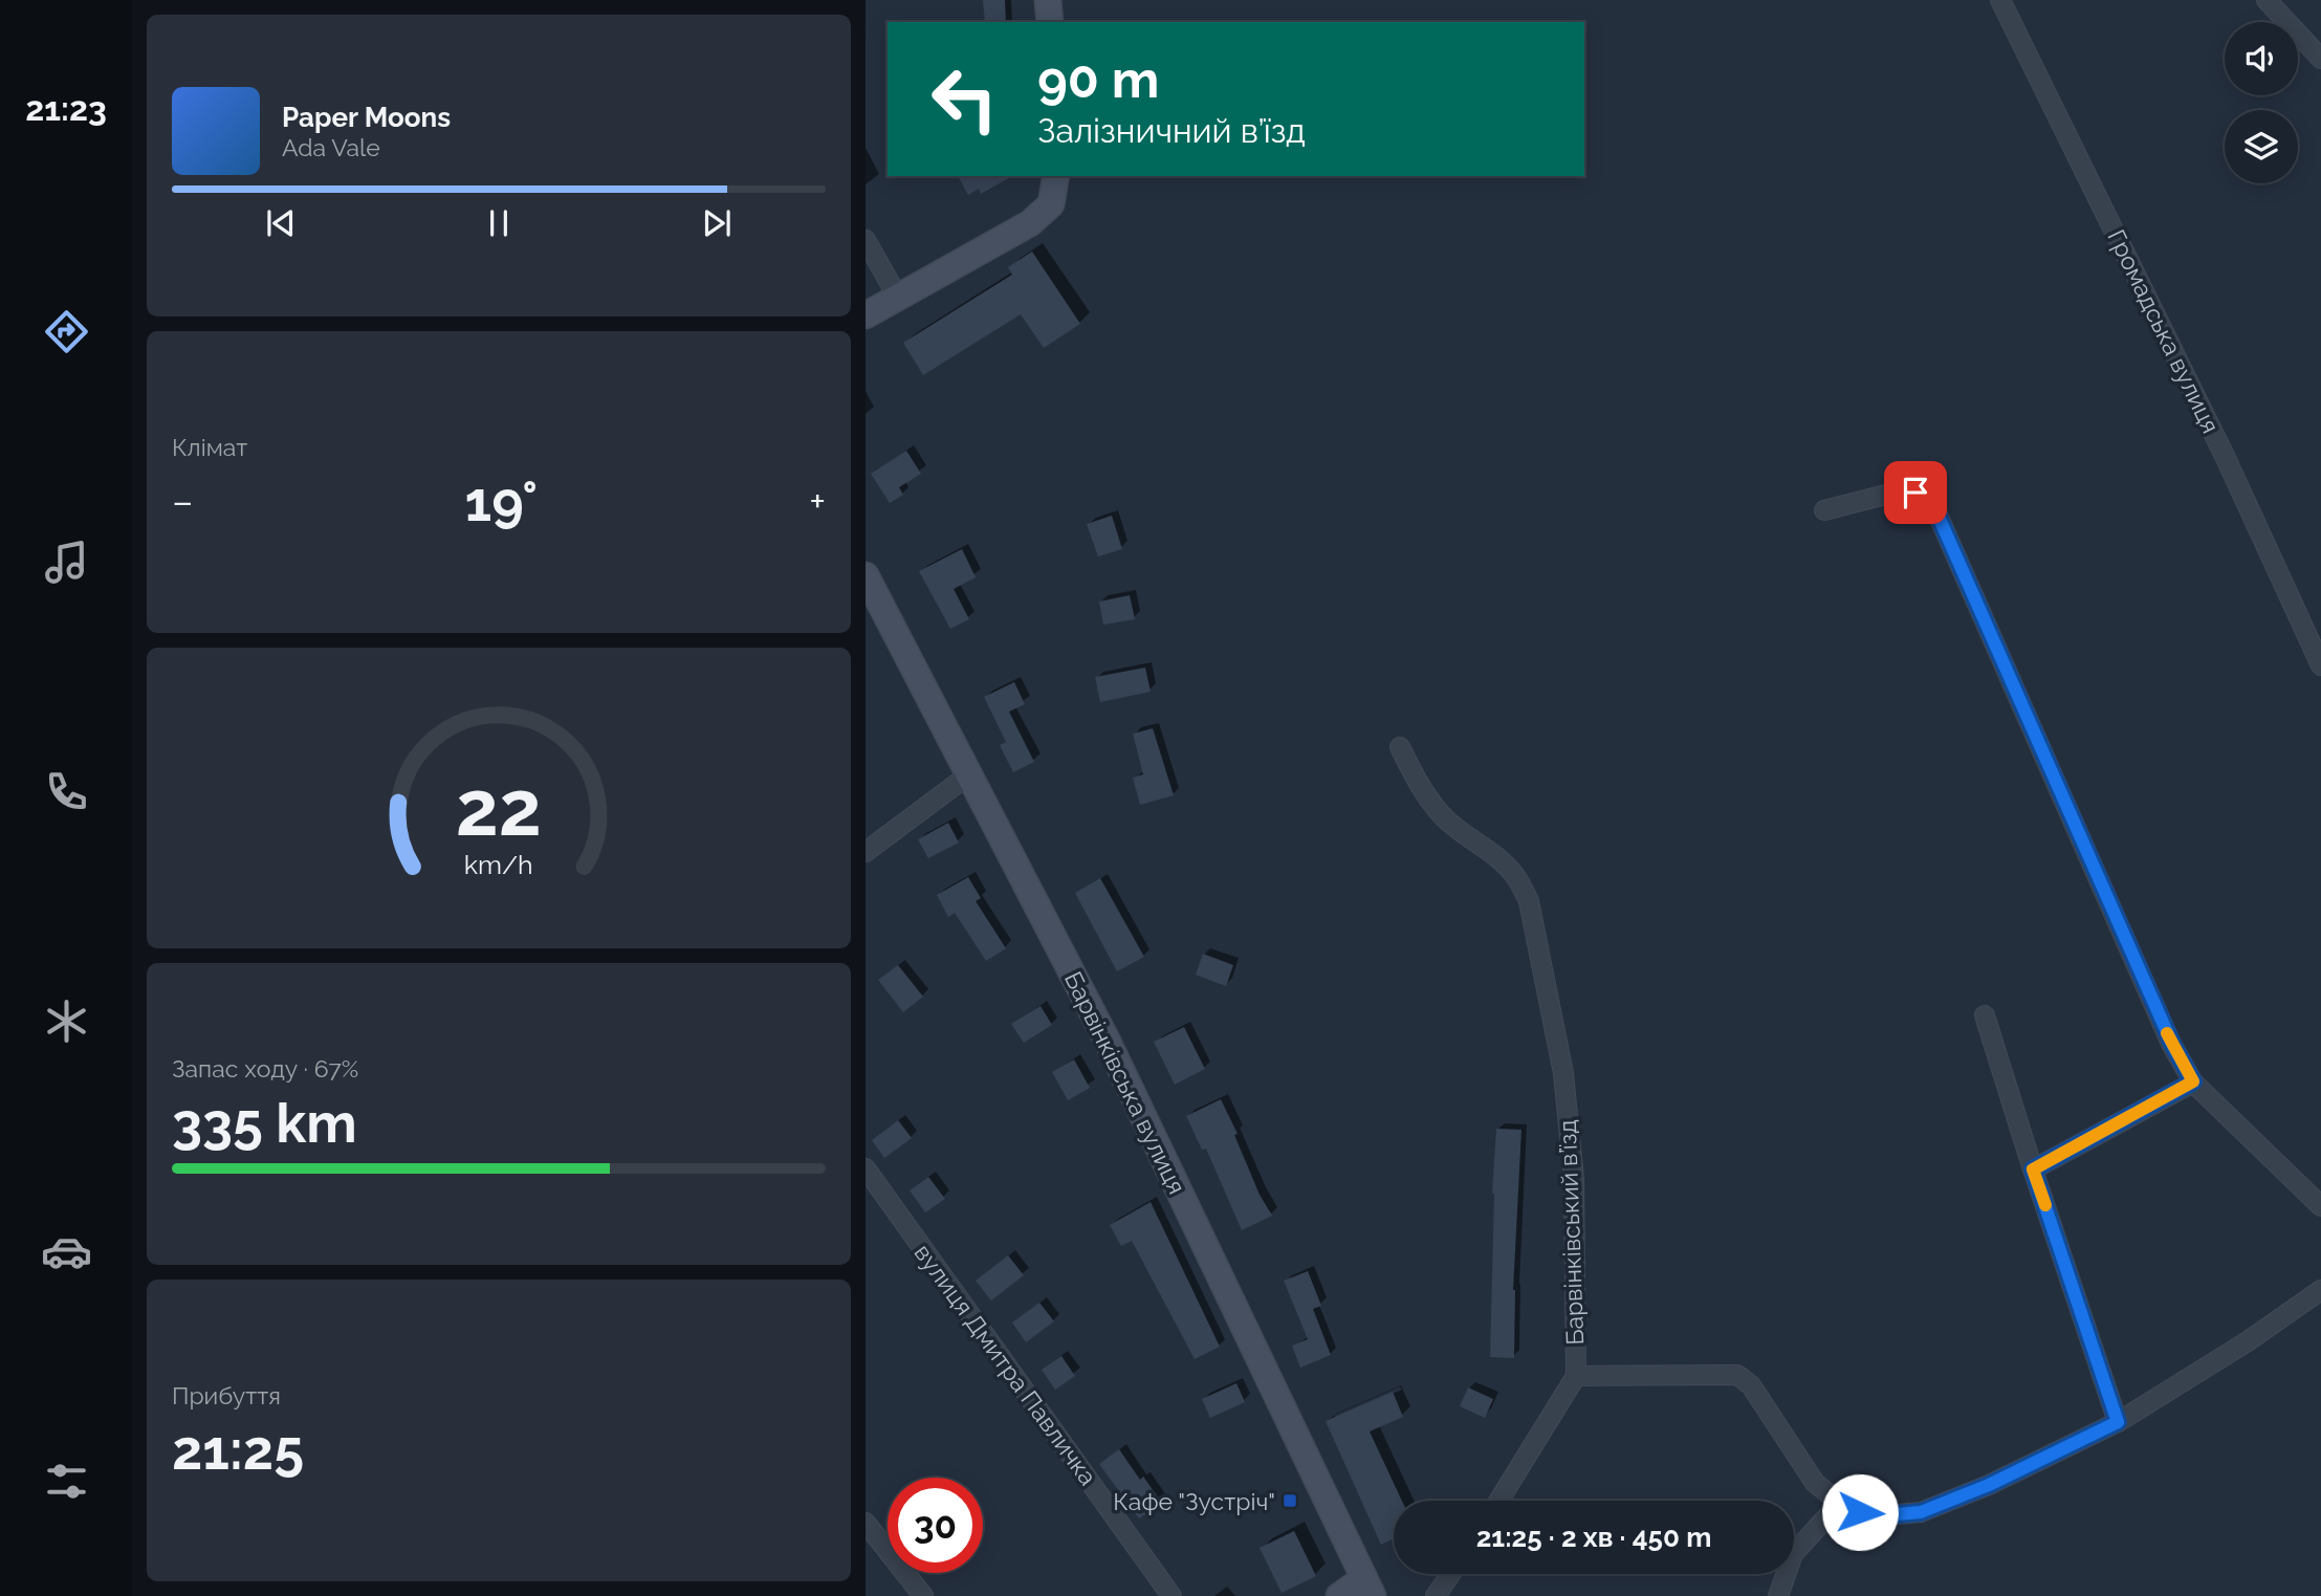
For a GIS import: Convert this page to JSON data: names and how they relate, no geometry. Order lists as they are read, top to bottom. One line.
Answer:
{"streets":{"street":["Громадська вулиця","Барвінківська вулиця","Барвінківський в’їзд","вулиця Дмитра Павличка"]},"places":{"transit":["Кафе \"Зустріч\""]},"page":{"tabs":"21:23","turn":["90 m","Залізничний в’їзд"],"song":["Paper Moons","Ada Vale"],"tile":["Клімат",["Запас ходу · 67%","335 km"],["Прибуття","21:25"]],"heat":["−","19°","+"],"limit":"30","trip":"21:25 · 2 хв · 450 m","gauge":["22","km/h"]}}
